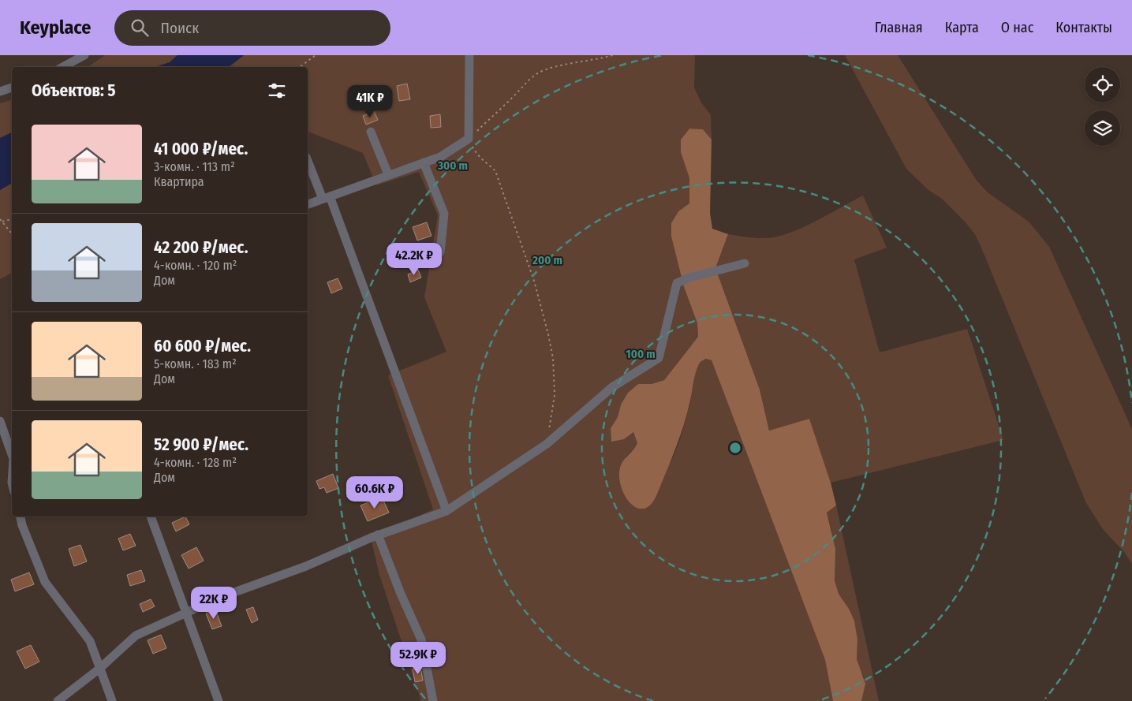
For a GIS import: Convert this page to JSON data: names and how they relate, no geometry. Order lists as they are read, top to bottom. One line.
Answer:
{"page":{"header":"Keyplace","search":"Поиск","nav":["Главная","Карта","О нас","Контакты"],"heading":"Объектов: 5","price":["41K ₽","42.2K ₽","60.6K ₽","22K ₽","52.9K ₽"],"list":[{"name":"41 000 ₽/мес.","note":"3-комн. · 113 m² · Квартира"},{"name":"42 200 ₽/мес.","note":"4-комн. · 120 m² · Дом"},{"name":"60 600 ₽/мес.","note":"5-комн. · 183 m² · Дом"},{"name":"52 900 ₽/мес.","note":"4-комн. · 128 m² · Дом"}]},"rings":["300 m","200 m","100 m"]}
